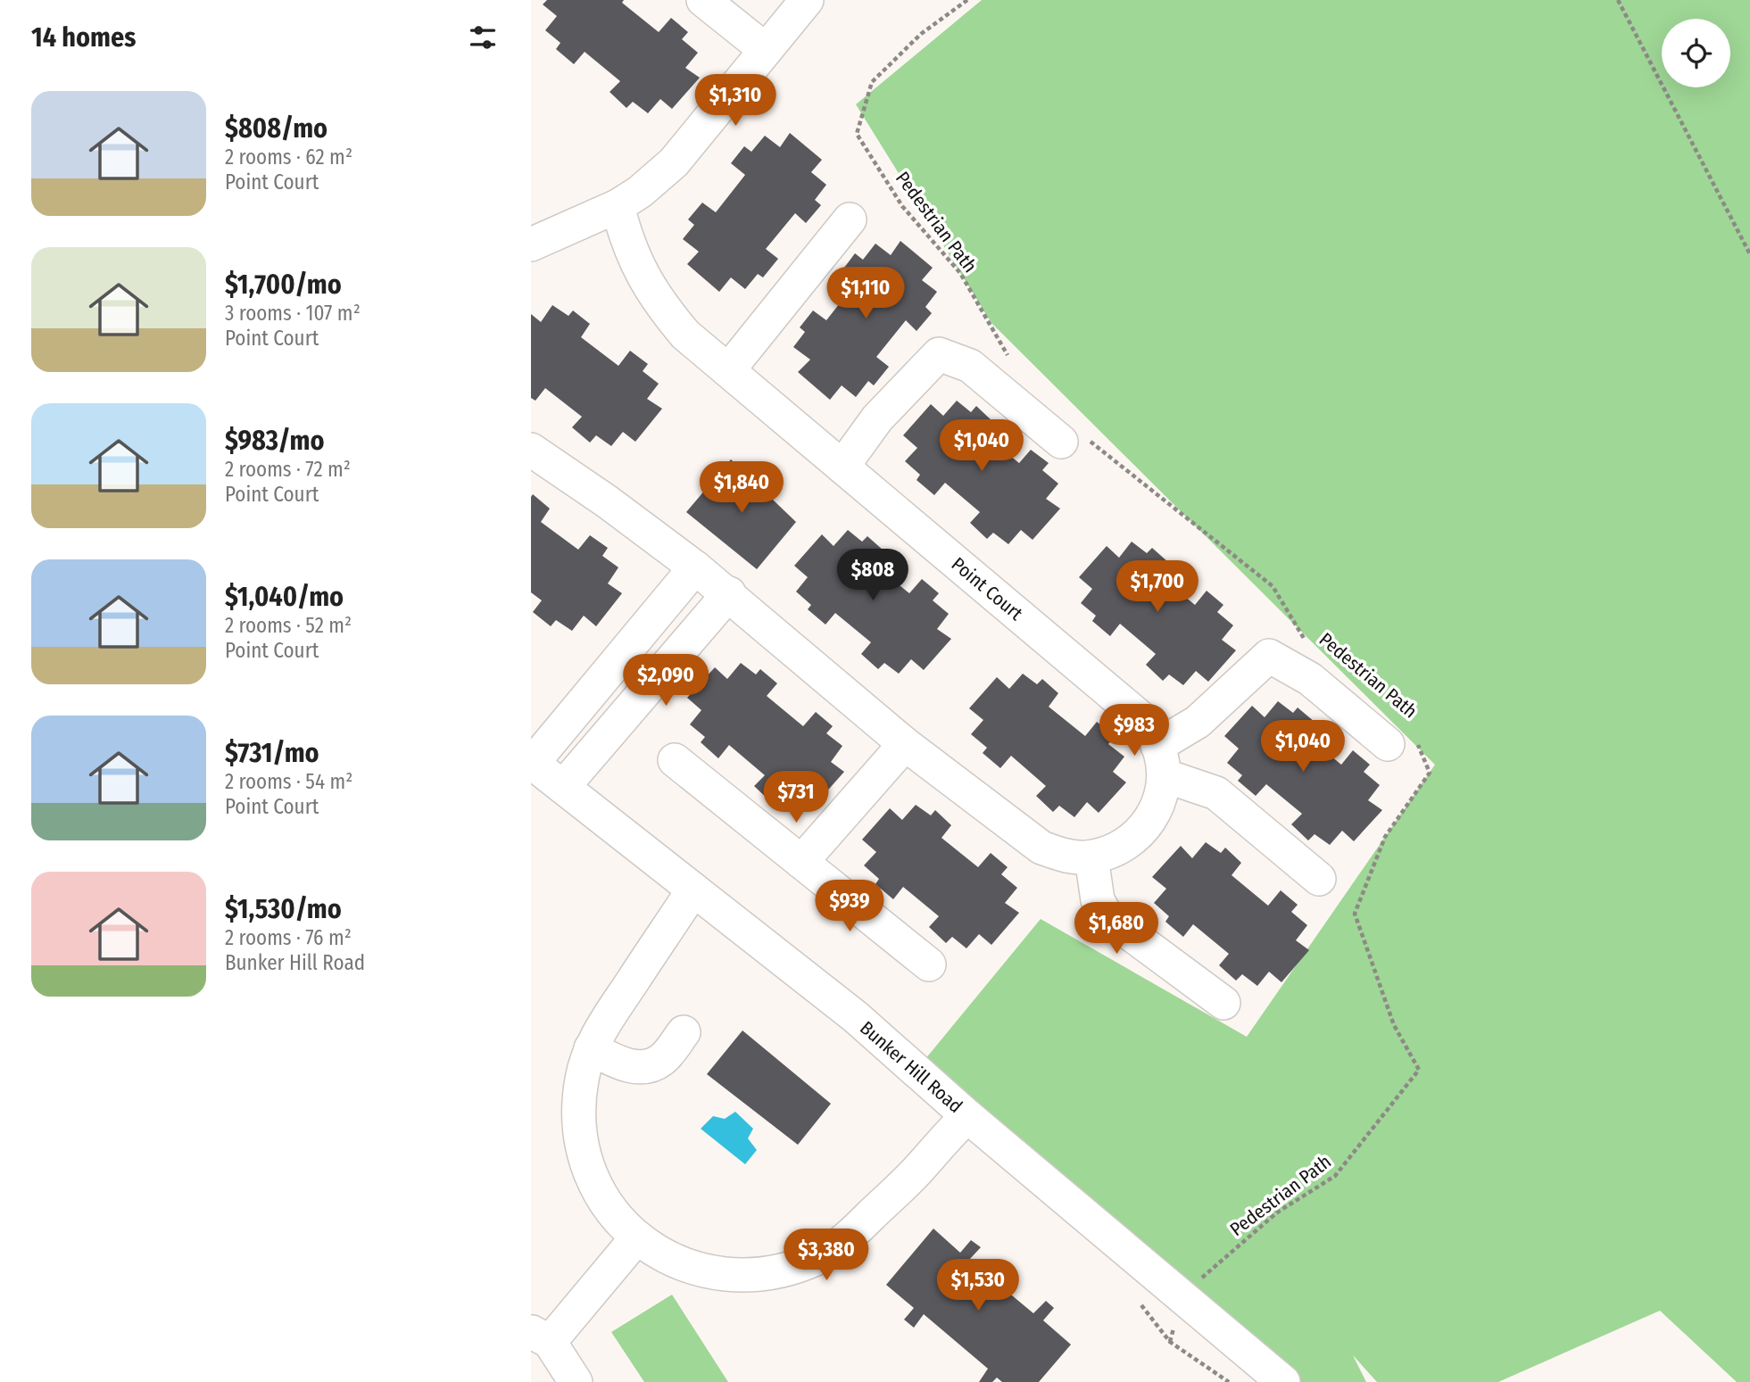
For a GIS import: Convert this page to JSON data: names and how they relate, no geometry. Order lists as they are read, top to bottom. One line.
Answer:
{"streets":{"street":["Point Court","Bunker Hill Road"],"path":["Pedestrian Path"]},"crossings":[["Pedestrian Path","Bunker Hill Road"]],"page":{"heading":"14 homes","price":["$1,310","$1,110","$1,040","$1,840","$808","$1,700","$2,090","$983","$1,040","$731","$939","$1,680","$3,380","$1,530"],"list":[{"name":"$808/mo","note":"2 rooms · 62 m² · Point Court"},{"name":"$1,700/mo","note":"3 rooms · 107 m² · Point Court"},{"name":"$983/mo","note":"2 rooms · 72 m² · Point Court"},{"name":"$1,040/mo","note":"2 rooms · 52 m² · Point Court"},{"name":"$731/mo","note":"2 rooms · 54 m² · Point Court"},{"name":"$1,530/mo","note":"2 rooms · 76 m² · Bunker Hill Road"}]}}
